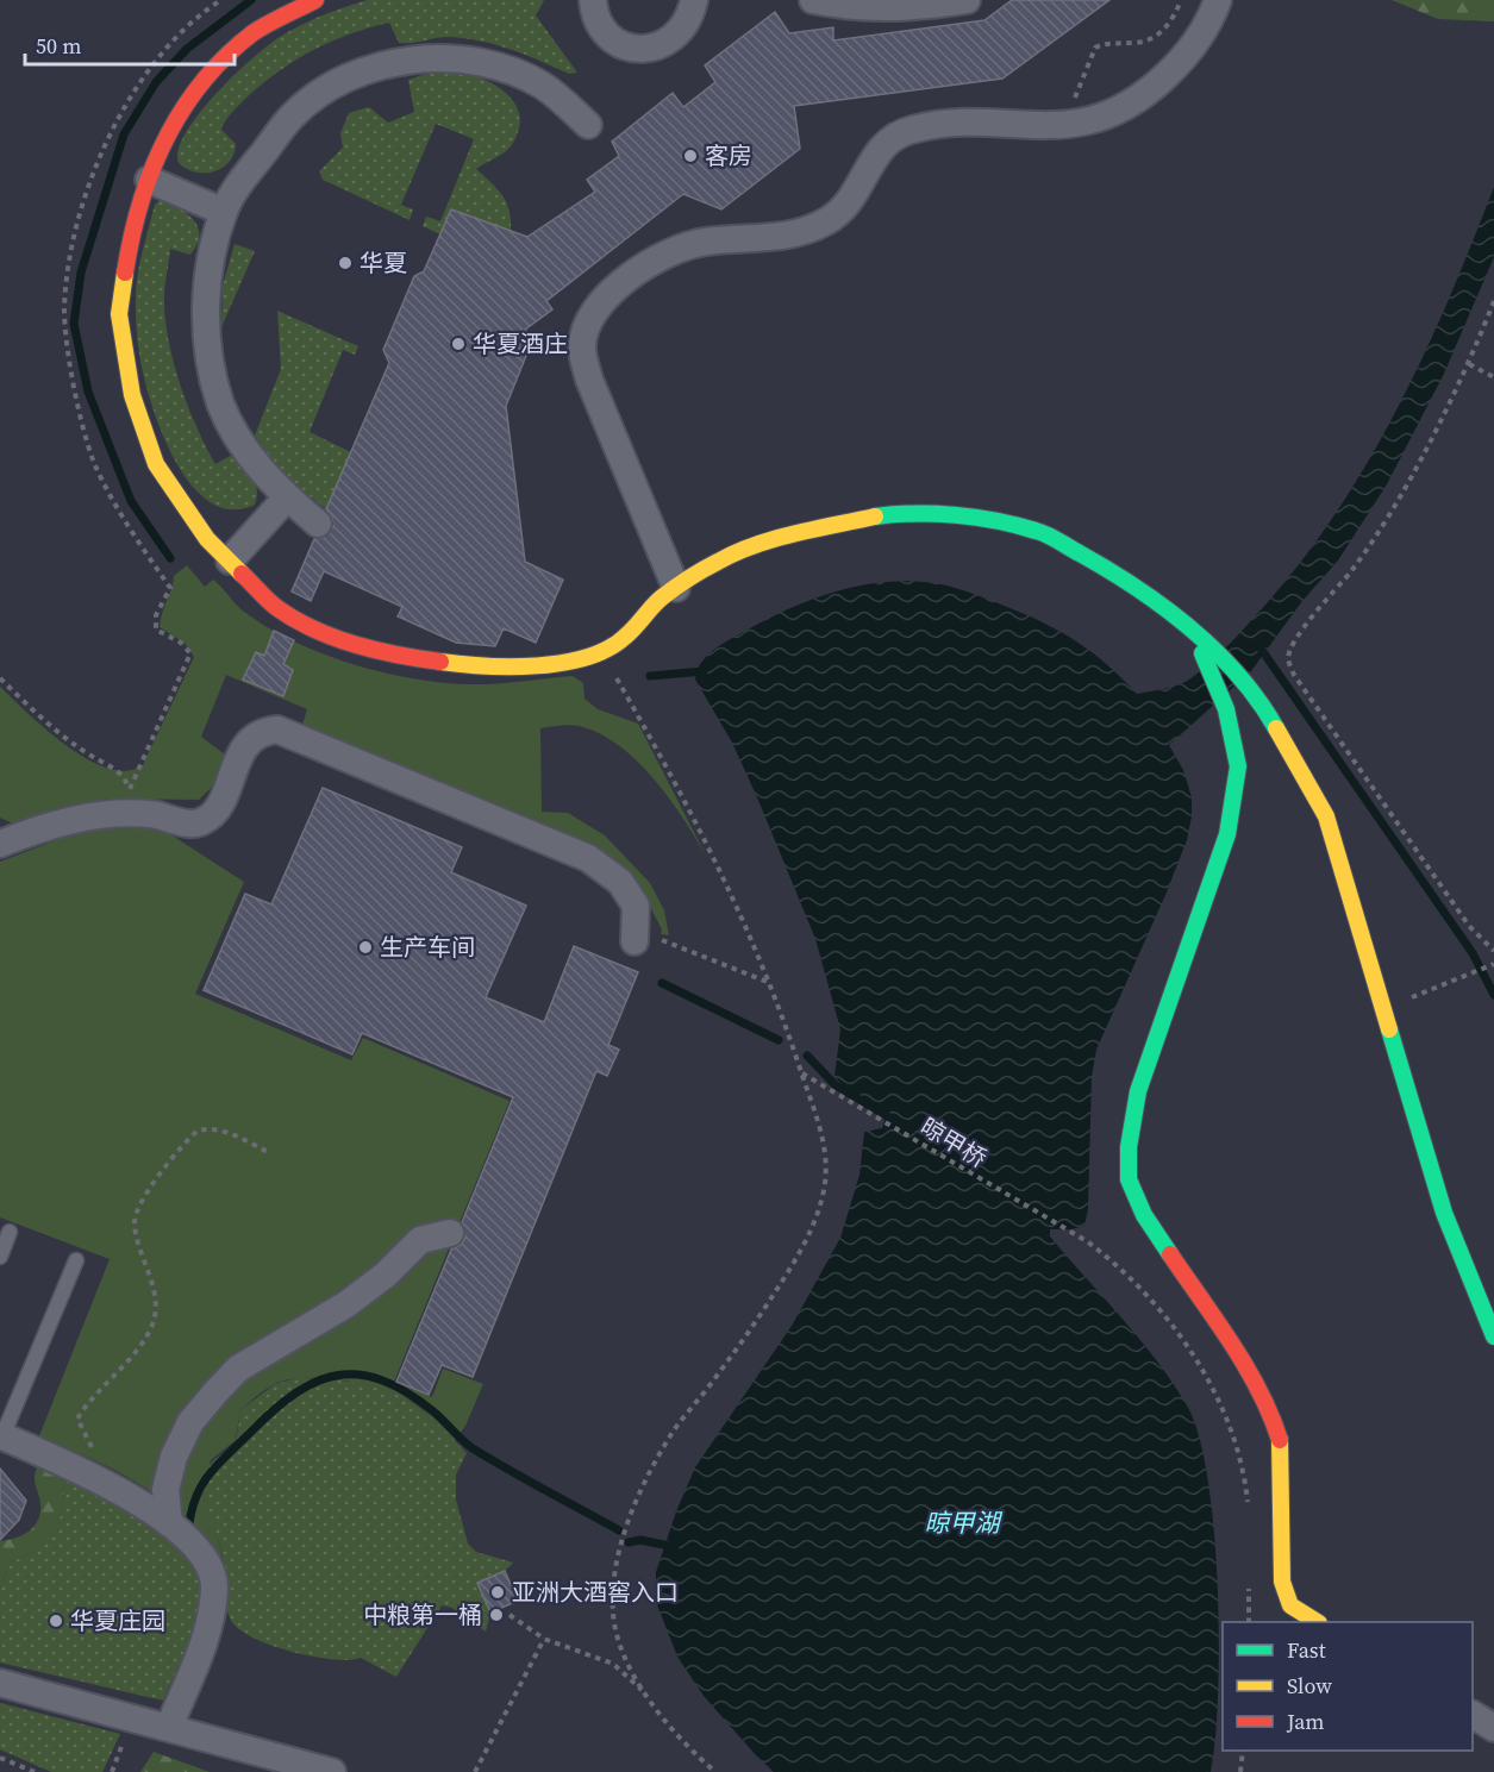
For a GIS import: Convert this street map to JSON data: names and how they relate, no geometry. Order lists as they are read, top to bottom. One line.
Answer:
{"streets":{"path":["晾甲桥"]},"water":["晾甲湖"],"places":["客房","华夏","华夏酒庄","生产车间","亚洲大酒窖入口","中粮第一桶","华夏庄园"],"legend":["Fast","Slow","Jam"],"scale_bar":"50 m"}
